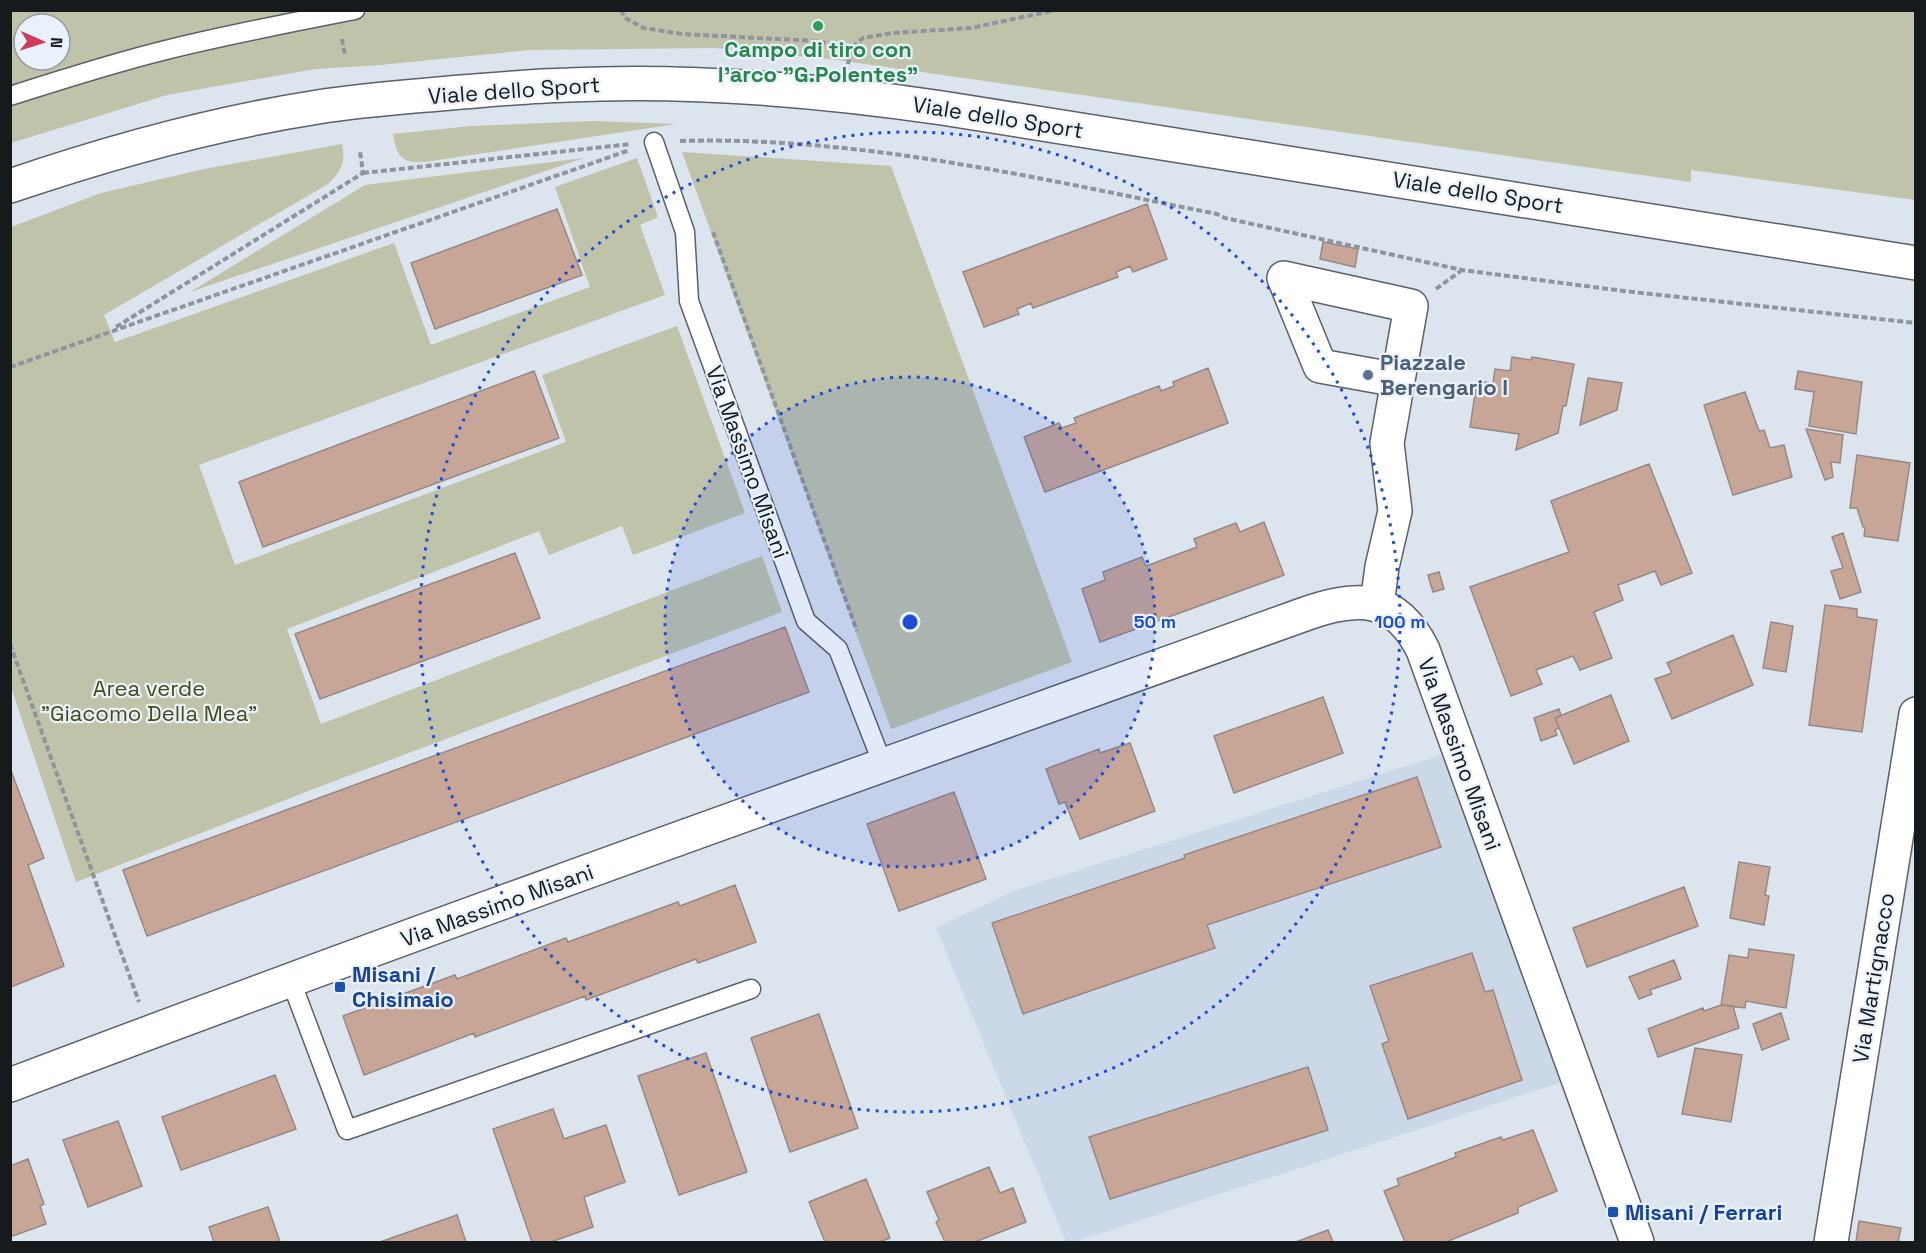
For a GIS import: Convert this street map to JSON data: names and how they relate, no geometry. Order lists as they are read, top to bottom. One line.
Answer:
{"streets":{"street":["Viale dello Sport","Via Massimo Misani","Via Martignacco"]},"parks":["Area verde \"Giacomo Della Mea\""],"places":{"other":["Campo di tiro con l'arco \"G.Polentes\"","Piazzale Berengario I"],"transit":["Misani / Chisimaio","Misani / Ferrari"]},"north":"right","rings":["50 m","100 m"]}
